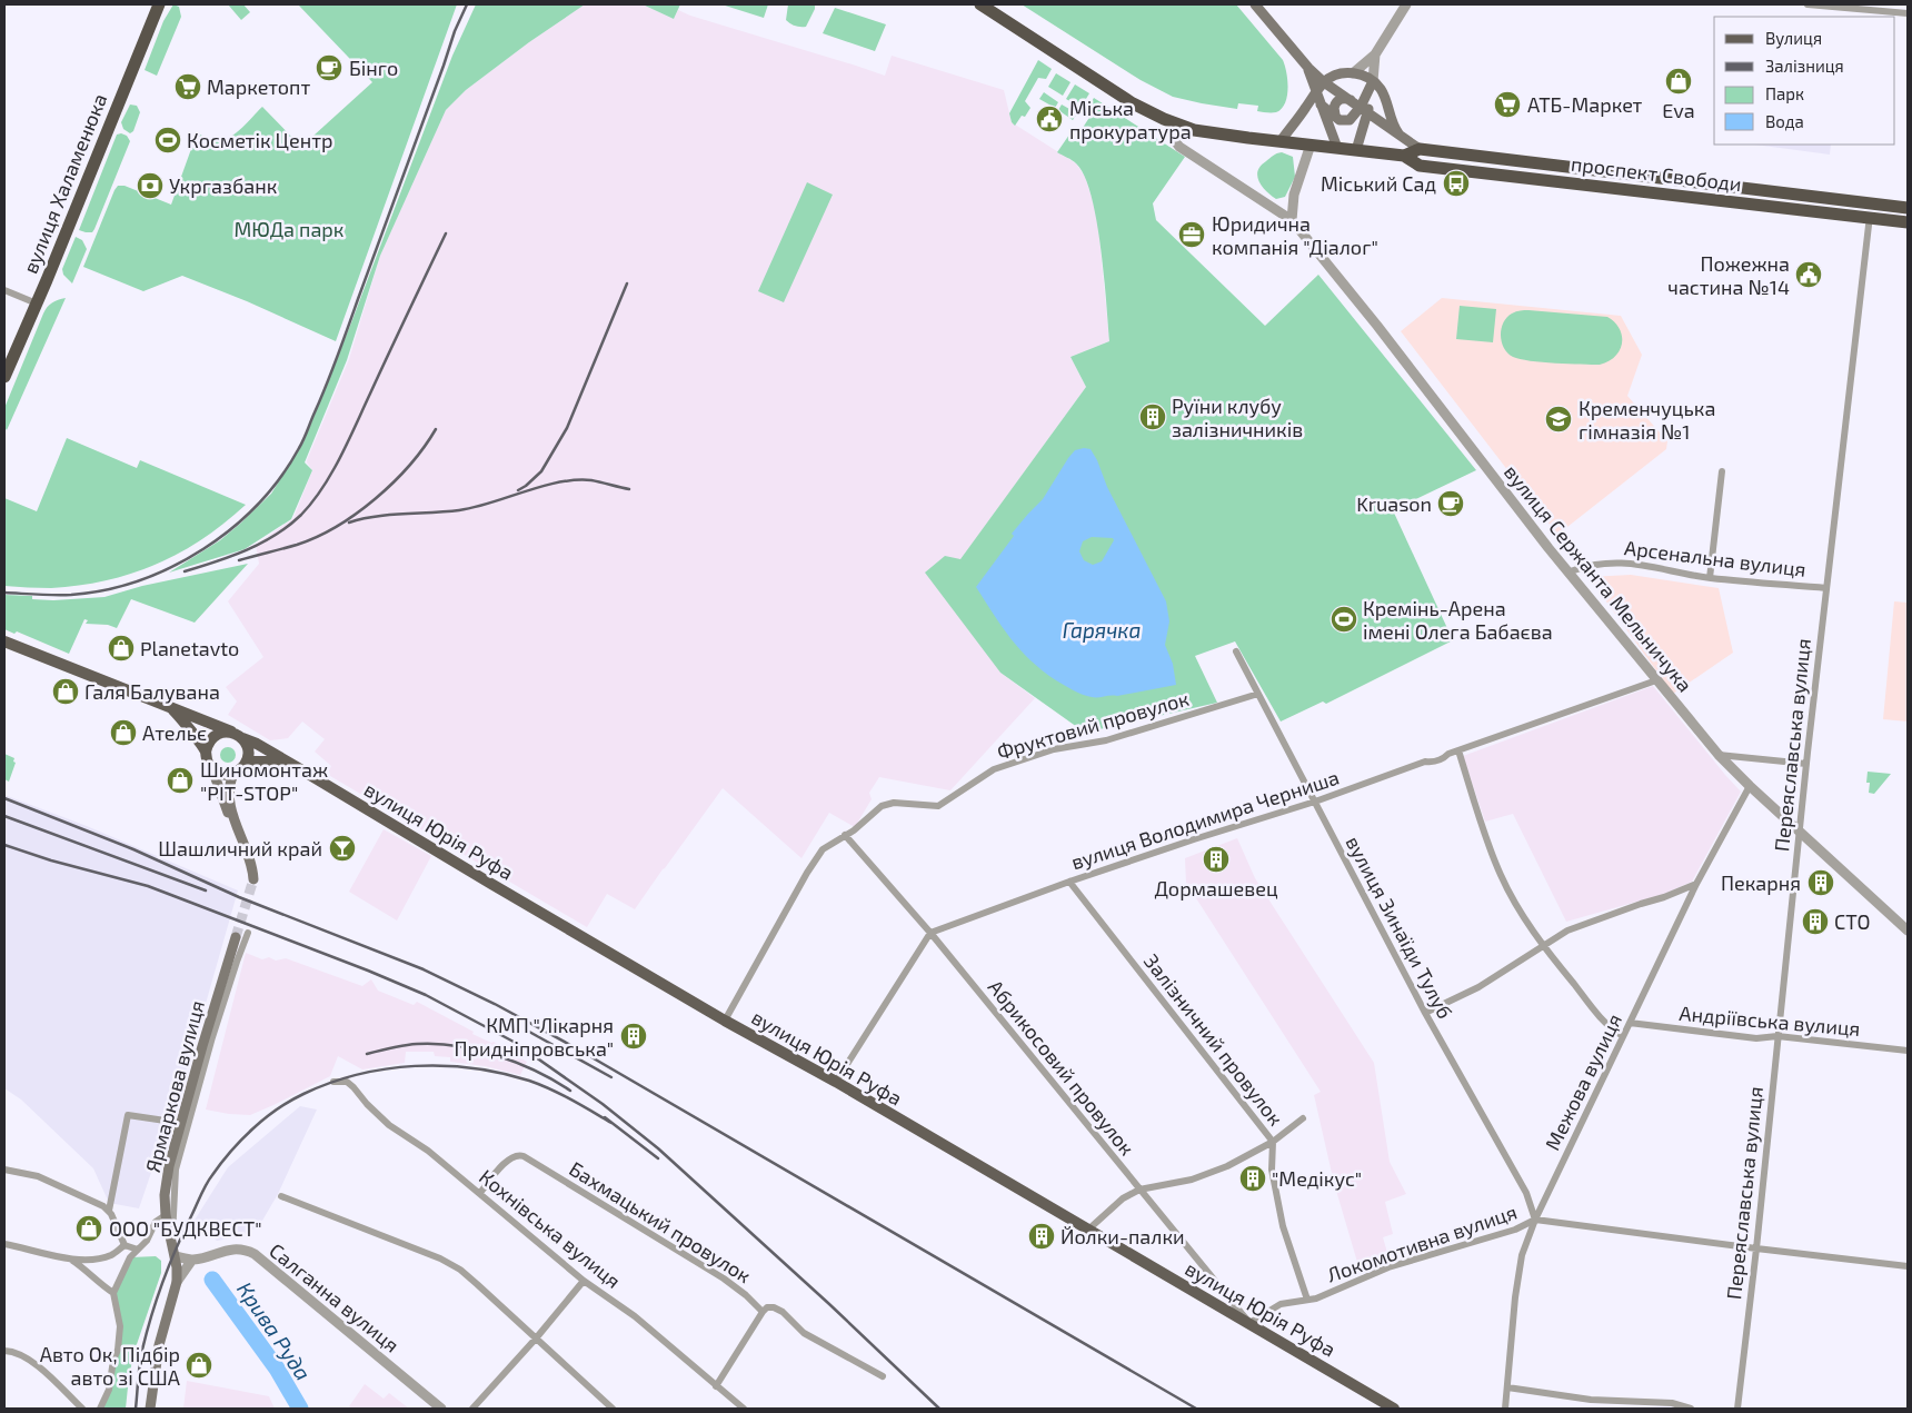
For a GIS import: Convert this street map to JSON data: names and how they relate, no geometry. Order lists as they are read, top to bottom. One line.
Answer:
{"streets":{"highway":["проспект Свободи","вулиця Халаменюка"],"main road":["вулиця Юрія Руфа","Ярмаркова вулиця"],"street":["Арсенальна вулиця","вулиця Сержанта Мельничука","Фруктовий провулок","Переяславська вулиця","вулиця Володимира Черниша","вулиця Зинаїди Тулуб","Андріївська вулиця","Залізничний провулок","Абрикосовий провулок","Межова вулиця","Бахмацький провулок","Кохнівська вулиця","Локомотивна вулиця","Салганна вулиця"]},"crossings":[["проспект Свободи","вулиця Сержанта Мельничука"],["проспект Свободи","Переяславська вулиця"],["Арсенальна вулиця","вулиця Сержанта Мельничука"],["Арсенальна вулиця","Переяславська вулиця"],["вулиця Сержанта Мельничука","Переяславська вулиця"],["вулиця Сержанта Мельничука","вулиця Володимира Черниша"],["вулиця Сержанта Мельничука","Межова вулиця"],["Фруктовий провулок","вулиця Юрія Руфа"],["Фруктовий провулок","вулиця Зинаїди Тулуб"],["Фруктовий провулок","Абрикосовий провулок"],["Переяславська вулиця","Андріївська вулиця"],["Переяславська вулиця","Локомотивна вулиця"],["вулиця Володимира Черниша","вулиця Зинаїди Тулуб"],["вулиця Володимира Черниша","Залізничний провулок"],["вулиця Володимира Черниша","Абрикосовий провулок"],["вулиця Юрія Руфа","Абрикосовий провулок"],["вулиця Юрія Руфа","Локомотивна вулиця"],["вулиця Зинаїди Тулуб","Межова вулиця"],["вулиця Зинаїди Тулуб","Локомотивна вулиця"],["Андріївська вулиця","Межова вулиця"],["Залізничний провулок","Локомотивна вулиця"],["Абрикосовий провулок","Локомотивна вулиця"],["Межова вулиця","Локомотивна вулиця"],["Ярмаркова вулиця","Салганна вулиця"],["Бахмацький провулок","Кохнівська вулиця"]],"water":["Гарячка","Крива Руда"],"parks":["МЮДа парк"],"places":{"cafe":["Бінго","Kruason"],"shop":["Eva","Planetavto","Галя Балувана","Ательє","Шиномонтаж \"PIT-STOP\"","ООО \"БУДКВЕСТ\"","Авто Ок, Підбір авто зі США"],"supermarket":["Маркетопт","АТБ-Маркет"],"public building":["Міська прокуратура","Пожежна частина №14"],"sports":["Косметік Центр","Кремінь-Арена імені Олега Бабаєва"],"bus stop":["Міський Сад"],"bank":["Укргазбанк"],"office":["Юридична компанія \"Діалог\""],"building":["Руїни клубу залізничників","Дормашевец","Пекарня","СТО","КМП \"Лікарня Придніпровська\"","\"Медікус\"","Йолки-палки"],"school or university":["Кременчуцька гімназія №1"],"bar":["Шашличний край"]},"legend":["Вулиця","Залізниця","Парк","Вода"]}
